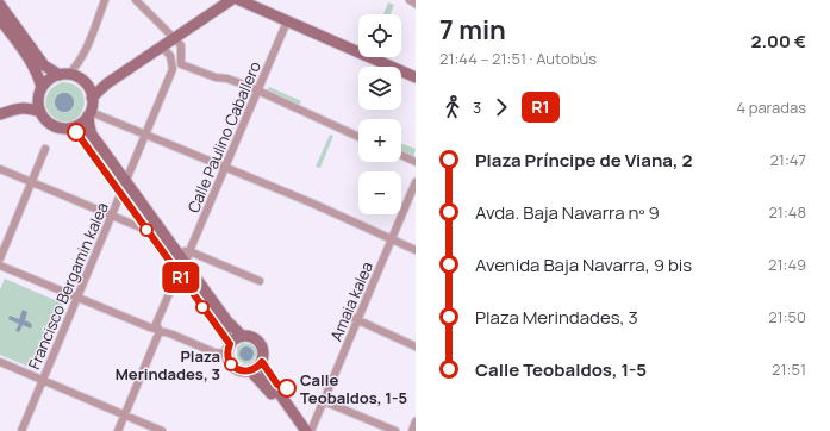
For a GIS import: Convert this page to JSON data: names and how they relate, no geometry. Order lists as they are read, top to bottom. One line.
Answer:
{"streets":{"street":["Calle Paulino Caballero","Francisco Bergamin kalea","Amaia kalea"]},"places":["Plaza Merindades, 3","Calle Teobaldos, 1-5"],"lines":["bus line R1"],"page":{"on_map":"R1","heading":["7 min","21:44 – 21:51 · Autobús","2.00 €"],"map_buttons":["+","−"],"legs":["3","R1","4 paradas"],"list":[{"name":"Plaza Príncipe de Viana, 2","value":"21:47"},{"name":"Avda. Baja Navarra nº 9","value":"21:48"},{"name":"Avenida Baja Navarra, 9 bis","value":"21:49"},{"name":"Plaza Merindades, 3","value":"21:50"},{"name":"Calle Teobaldos, 1-5","value":"21:51"}]}}
